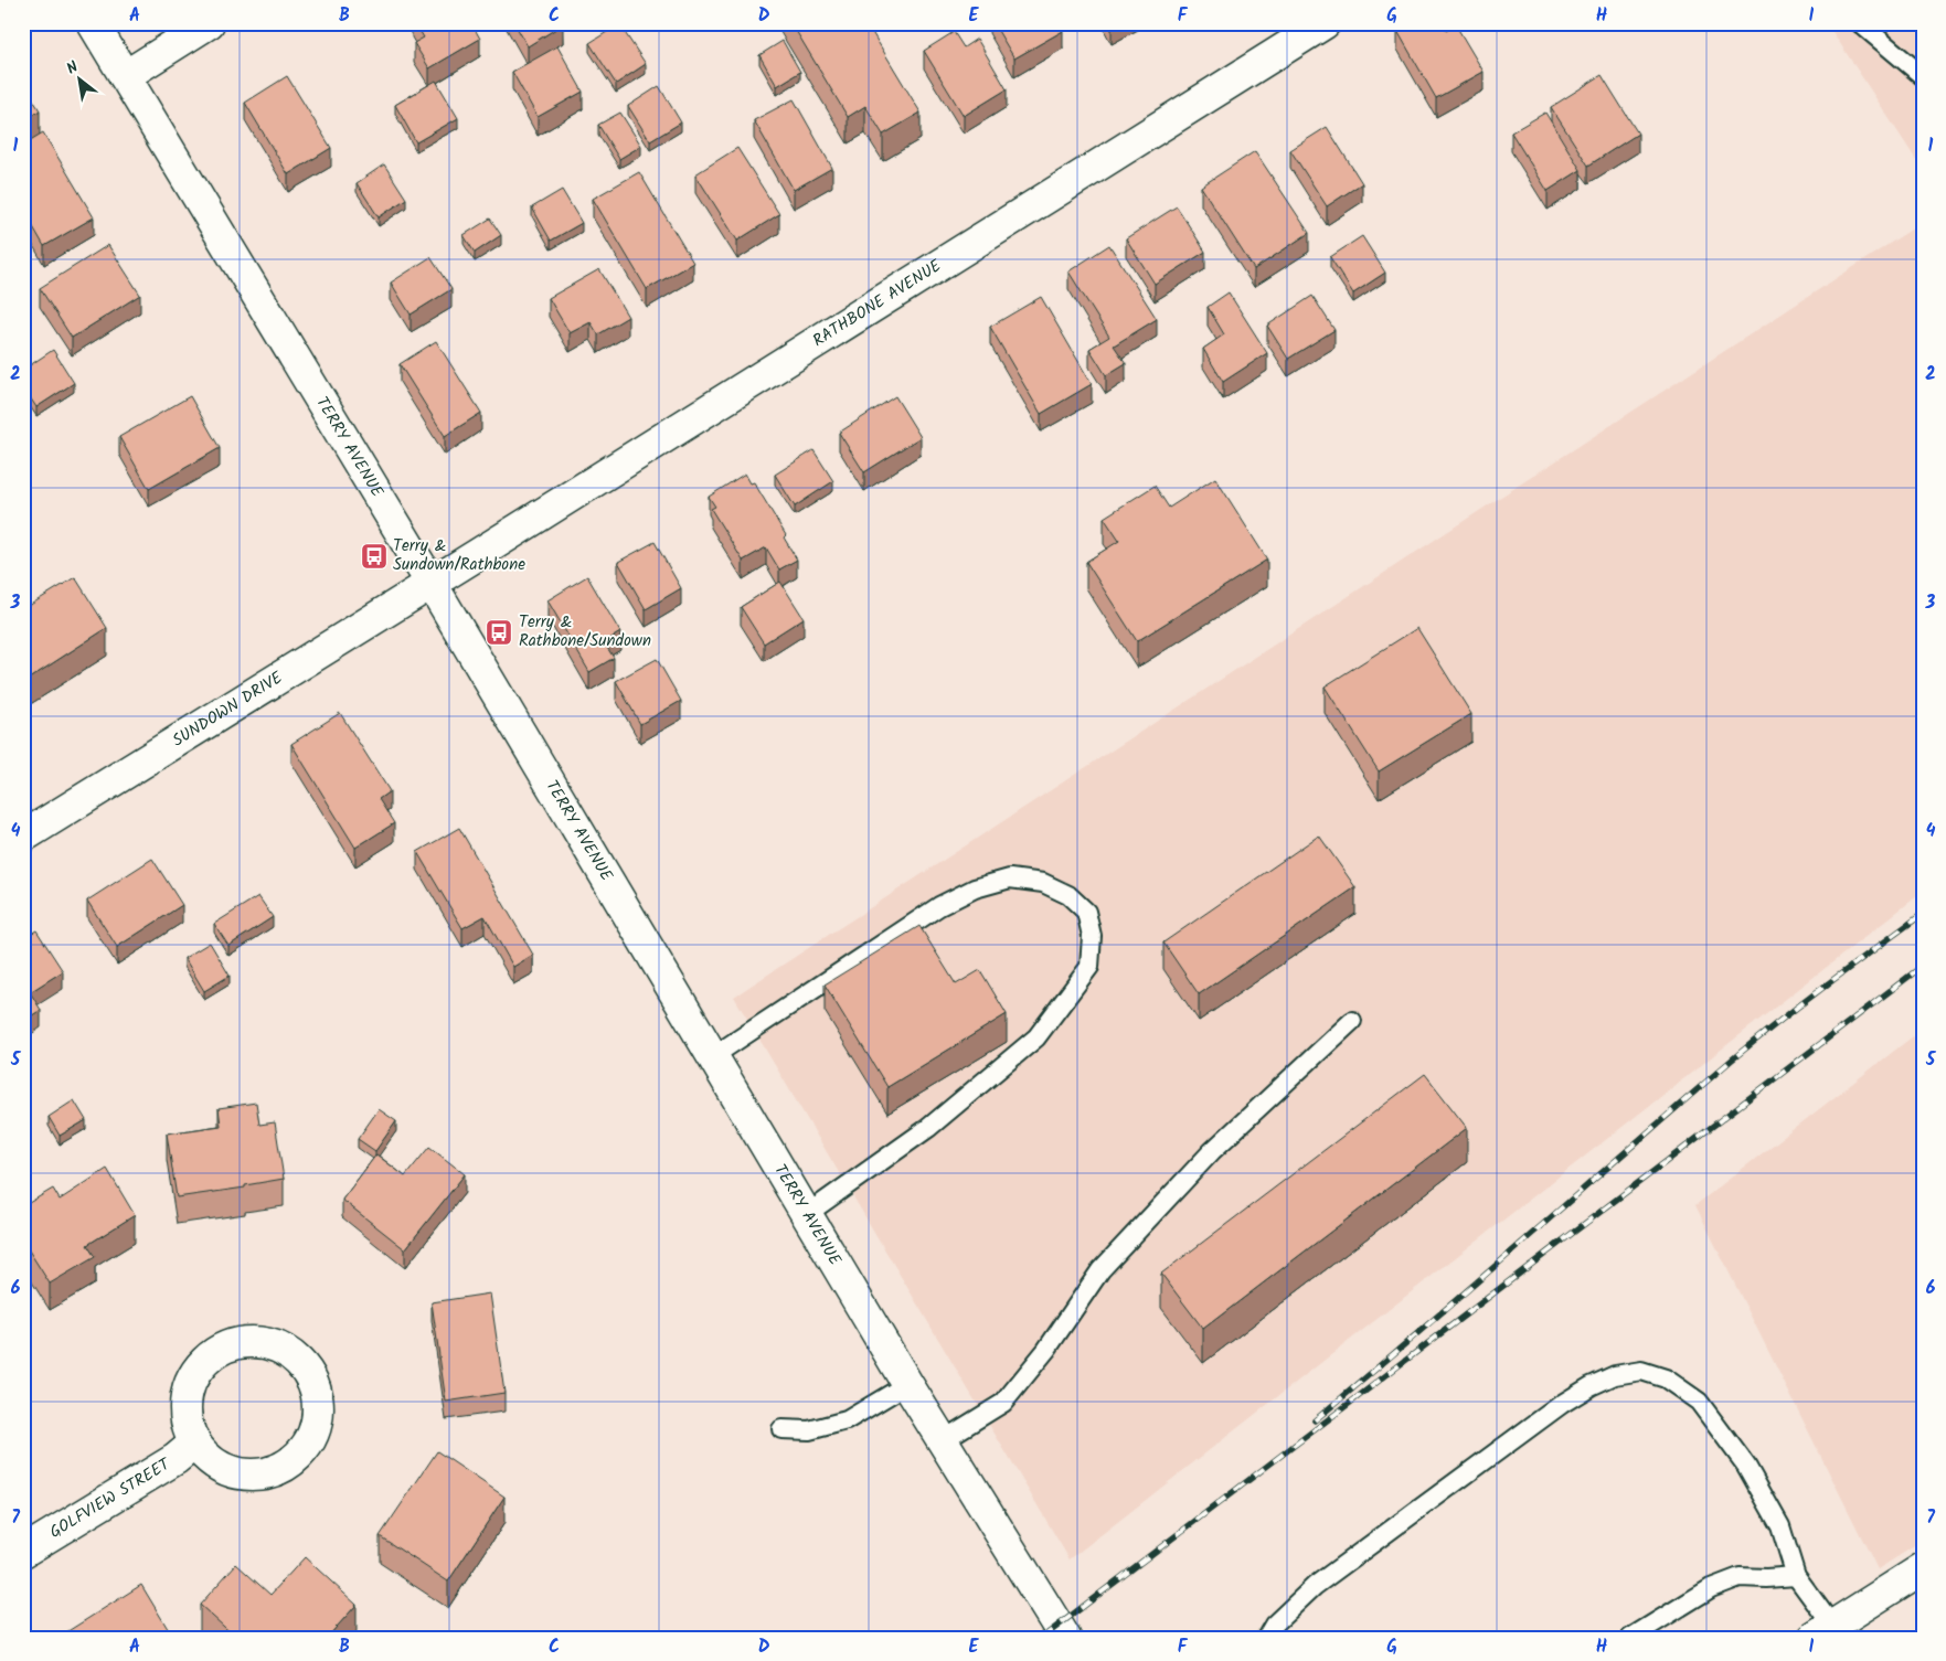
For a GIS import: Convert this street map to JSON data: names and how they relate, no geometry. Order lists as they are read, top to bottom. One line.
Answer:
{"streets":{"street":["RATHBONE AVENUE","TERRY AVENUE","SUNDOWN DRIVE","GOLFVIEW STREET"]},"crossings":[["RATHBONE AVENUE","TERRY AVENUE"],["RATHBONE AVENUE","SUNDOWN DRIVE"],["TERRY AVENUE","SUNDOWN DRIVE"]],"places":{"bus stop":["Terry & Sundown/Rathbone","Terry & Rathbone/Sundown"]},"north":"top left","grid":{"columns":["A","B","C","D","E","F","G","H","I"],"rows":["1","2","3","4","5","6","7"]}}
